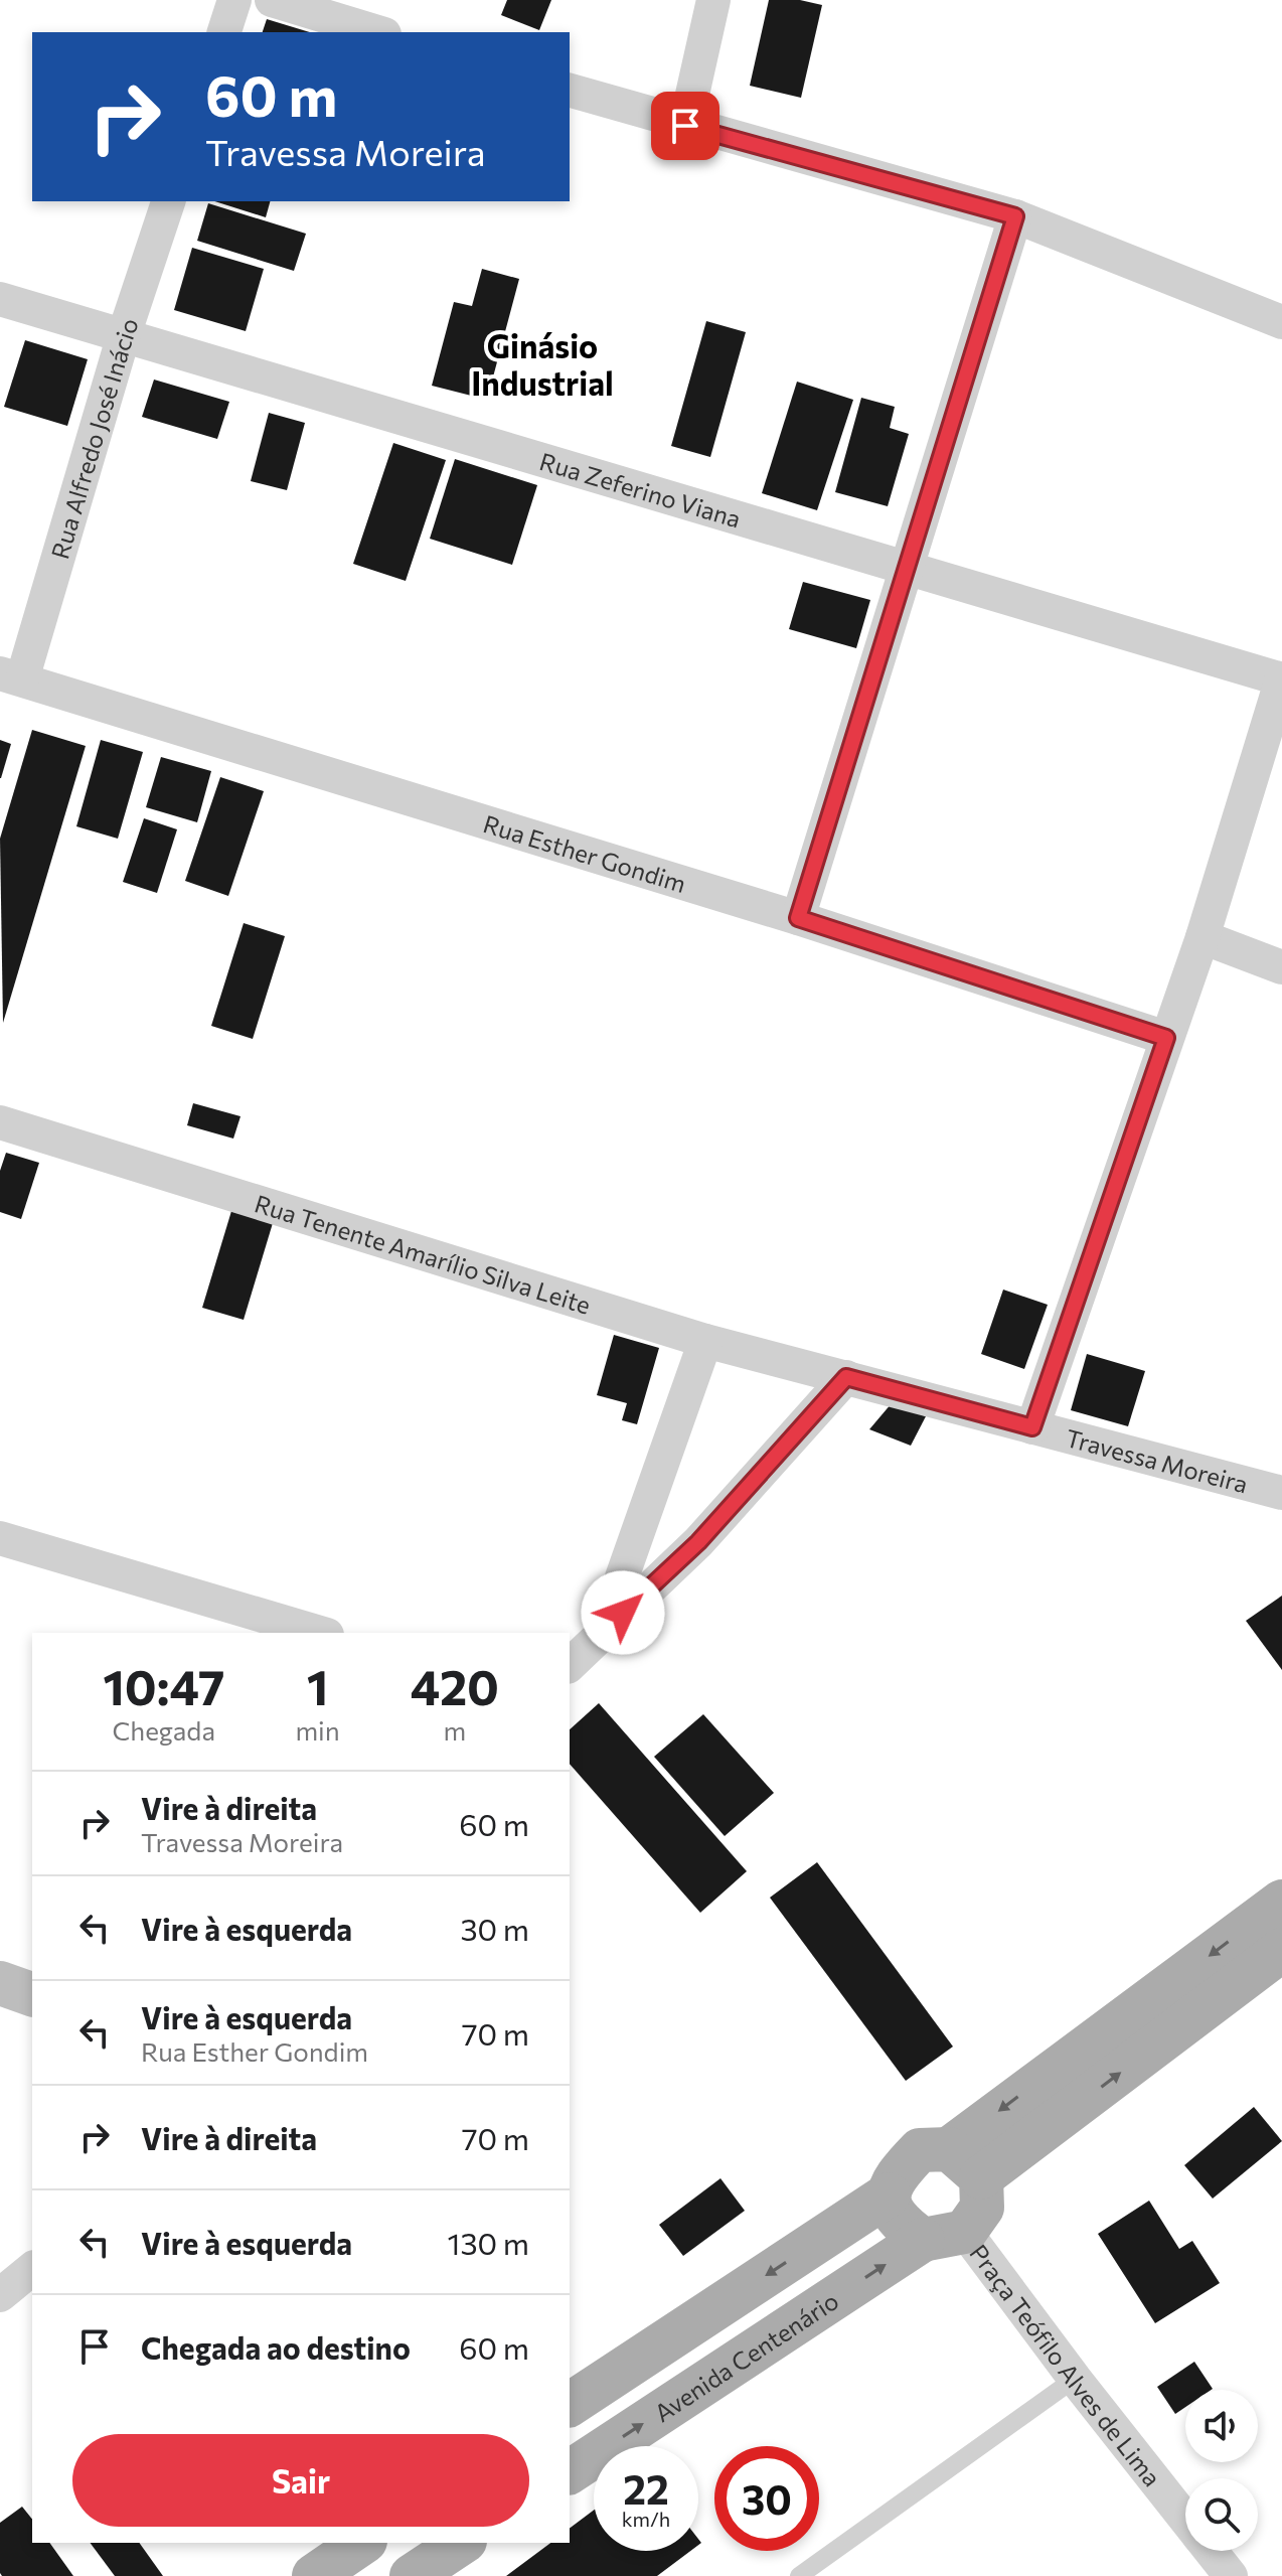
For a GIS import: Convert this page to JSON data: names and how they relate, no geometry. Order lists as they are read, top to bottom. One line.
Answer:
{"streets":{"main road":["Avenida Centenário"],"street":["Rua Alfredo José Inácio","Rua Zeferino Viana","Rua Esther Gondim","Rua Tenente Amarílio Silva Leite","Travessa Moreira","Praça Teófilo Alves de Lima"]},"crossings":[["Rua Alfredo José Inácio","Rua Zeferino Viana"],["Rua Alfredo José Inácio","Rua Esther Gondim"],["Rua Tenente Amarílio Silva Leite","Travessa Moreira"],["Avenida Centenário","Praça Teófilo Alves de Lima"]],"districts":["Ginásio Industrial"],"page":{"turn":["60 m","Travessa Moreira"],"eta":["10:47","Chegada","1","min","420","m"],"list":[{"name":"Vire à direita","note":"Travessa Moreira","value":"60 m"},{"name":"Vire à esquerda","value":"30 m"},{"name":"Vire à esquerda","note":"Rua Esther Gondim","value":"70 m"},{"name":"Vire à direita","value":"70 m"},{"name":"Vire à esquerda","value":"130 m"},{"name":"Chegada ao destino","value":"60 m"}],"buttons":"Sair","speed":"22 km/h","limit":"30"}}
